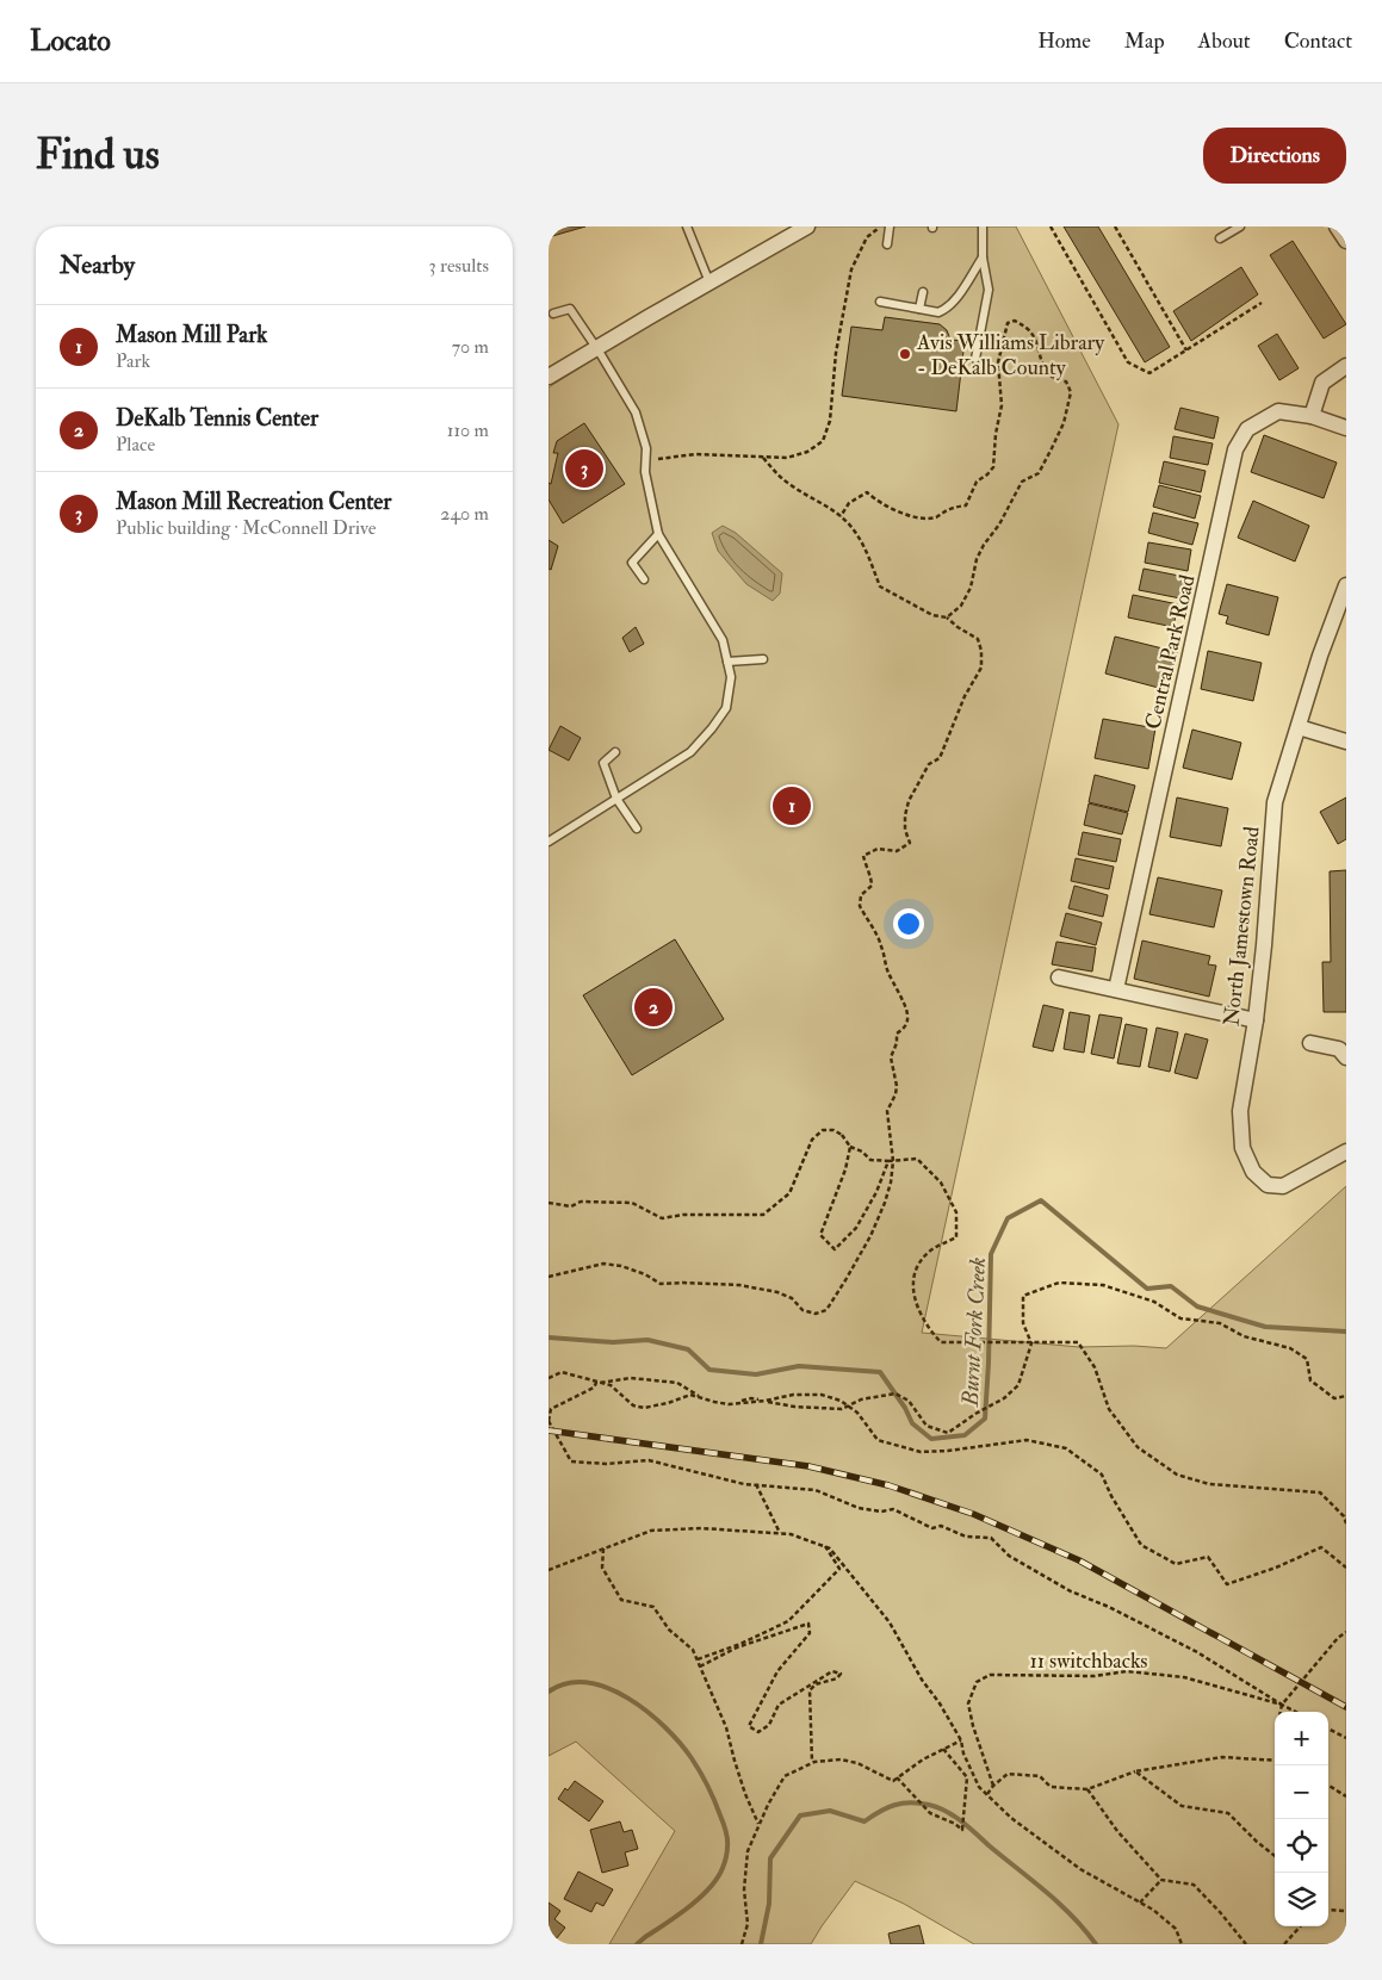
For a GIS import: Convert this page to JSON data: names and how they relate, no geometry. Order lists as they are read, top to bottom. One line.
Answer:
{"streets":{"street":["Central Park Road","North Jamestown Road"],"path":["11 switchbacks"]},"water":["Burnt Fork Creek"],"places":["Avis Williams Library - DeKalb County"],"page":{"header":"Locato","nav":["Home","Map","About","Contact"],"buttons":"Directions","title":"Find us","heading":["Nearby","3 results"],"list":[{"mark":"1","name":"Mason Mill Park","note":"Park","value":"70 m"},{"mark":"2","name":"DeKalb Tennis Center","note":"Place","value":"110 m"},{"mark":"3","name":"Mason Mill Recreation Center","note":"Public building · McConnell Drive","value":"240 m"}],"pins":["3","1","2"],"map_buttons":["+","−"]}}
